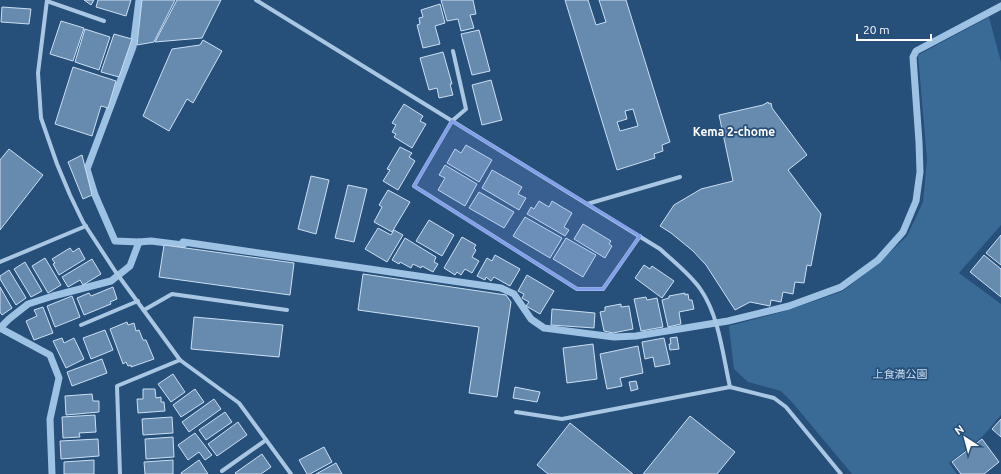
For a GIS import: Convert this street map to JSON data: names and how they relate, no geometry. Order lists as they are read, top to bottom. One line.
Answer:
{"districts":["Kema 2-chome"],"parks":["上食満公園"],"scale_bar":"20 m","north":"top left"}
